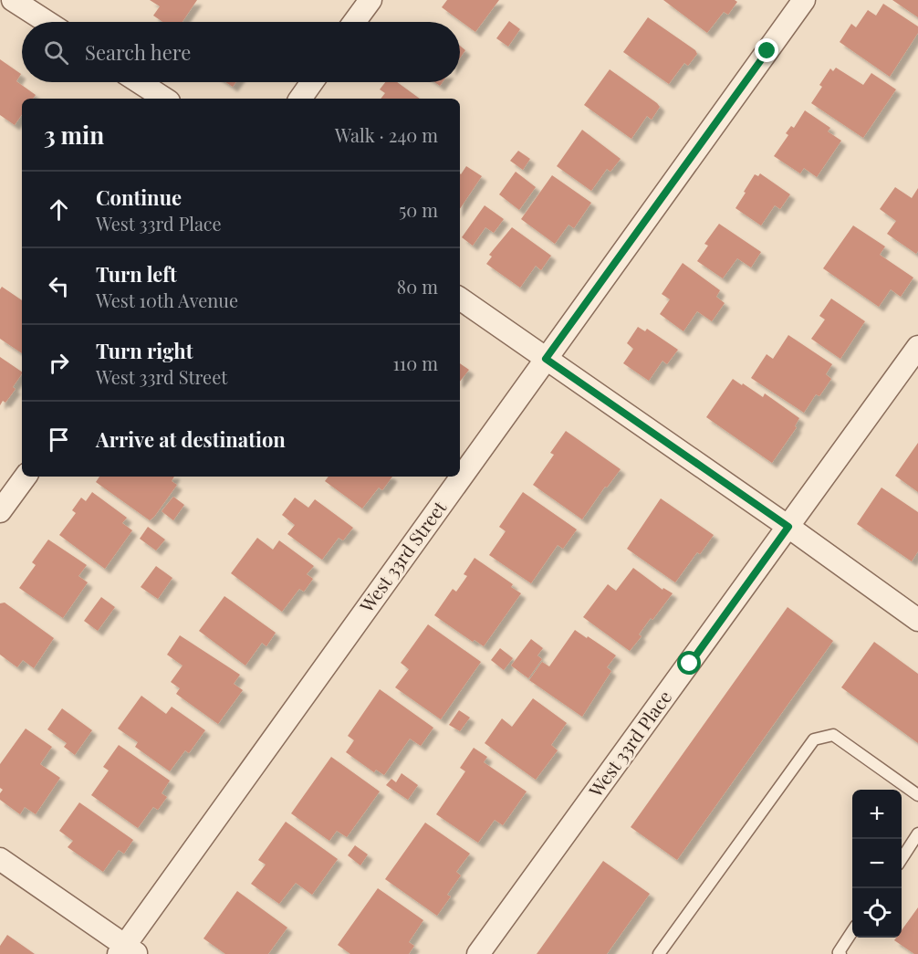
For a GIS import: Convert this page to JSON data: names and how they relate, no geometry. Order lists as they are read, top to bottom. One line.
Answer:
{"streets":{"street":["West 33rd Street","West 33rd Place"]},"page":{"search":"Search here","heading":["3 min","Walk · 240 m"],"list":[["Continue","West 33rd Place","50 m"],["Turn left","West 10th Avenue","80 m"],["Turn right","West 33rd Street","110 m"],"Arrive at destination"],"map_buttons":["+","−"]}}
